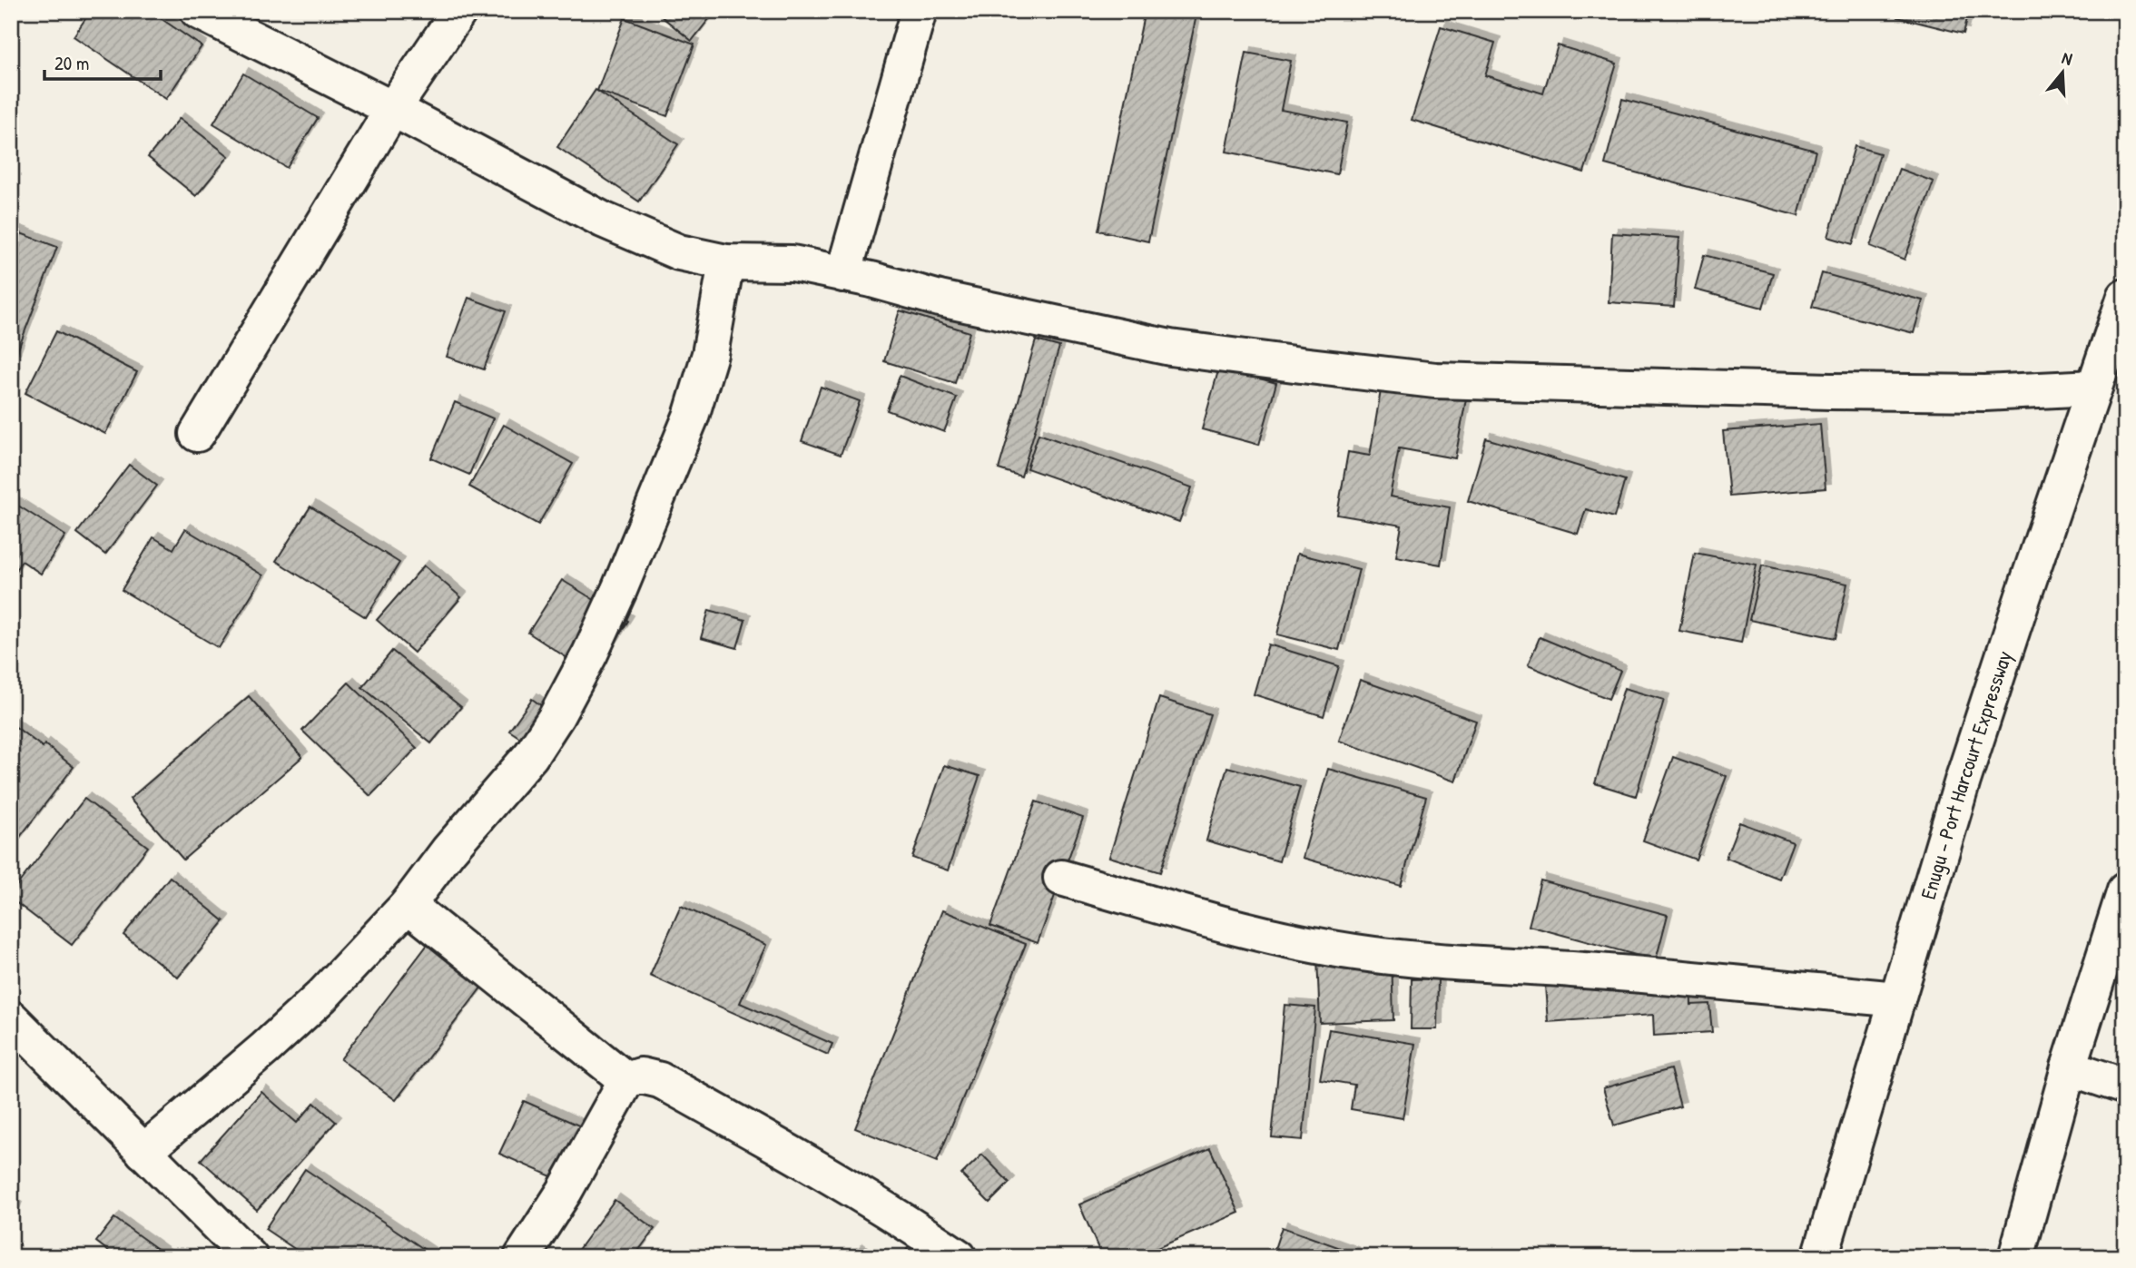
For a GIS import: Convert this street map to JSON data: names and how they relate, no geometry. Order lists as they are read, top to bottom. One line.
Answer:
{"streets":{"main road":["Enugu - Port Harcourt Expressway"]},"scale_bar":"20 m","north":"top"}
